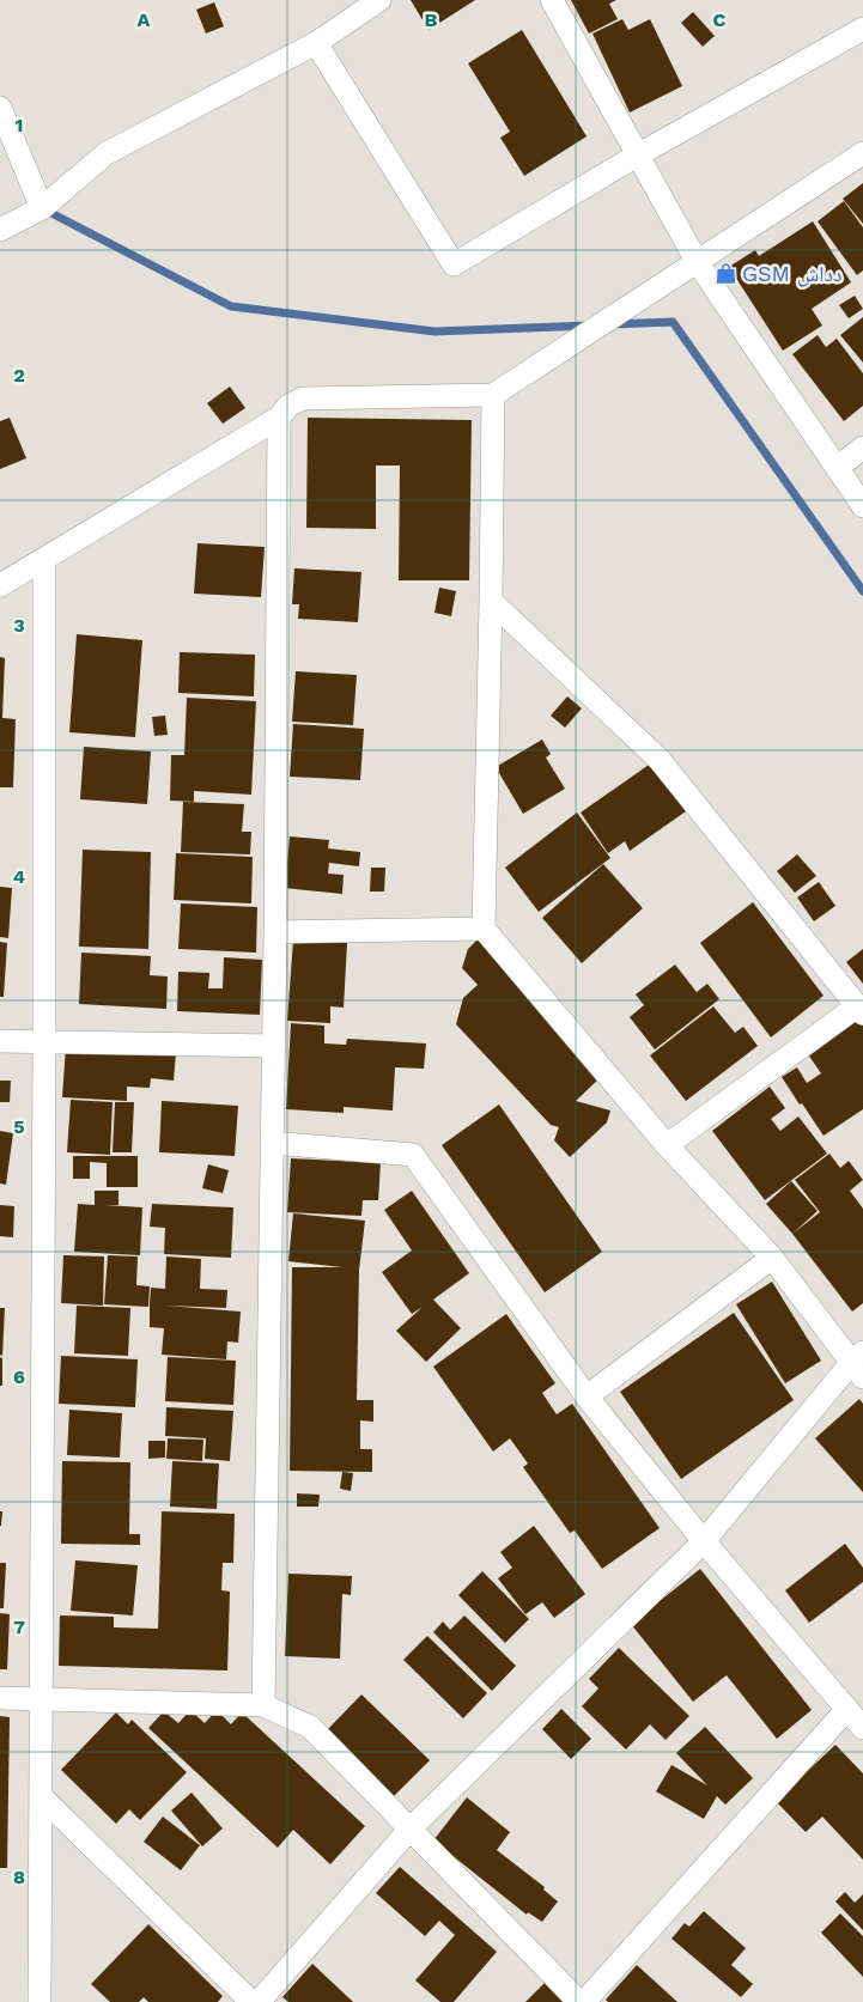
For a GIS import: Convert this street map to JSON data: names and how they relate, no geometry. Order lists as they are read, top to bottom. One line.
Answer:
{"places":{"shop":["GSM دداش"]},"grid":{"columns":["A","B","C"],"rows":["1","2","3","4","5","6","7","8"]}}
